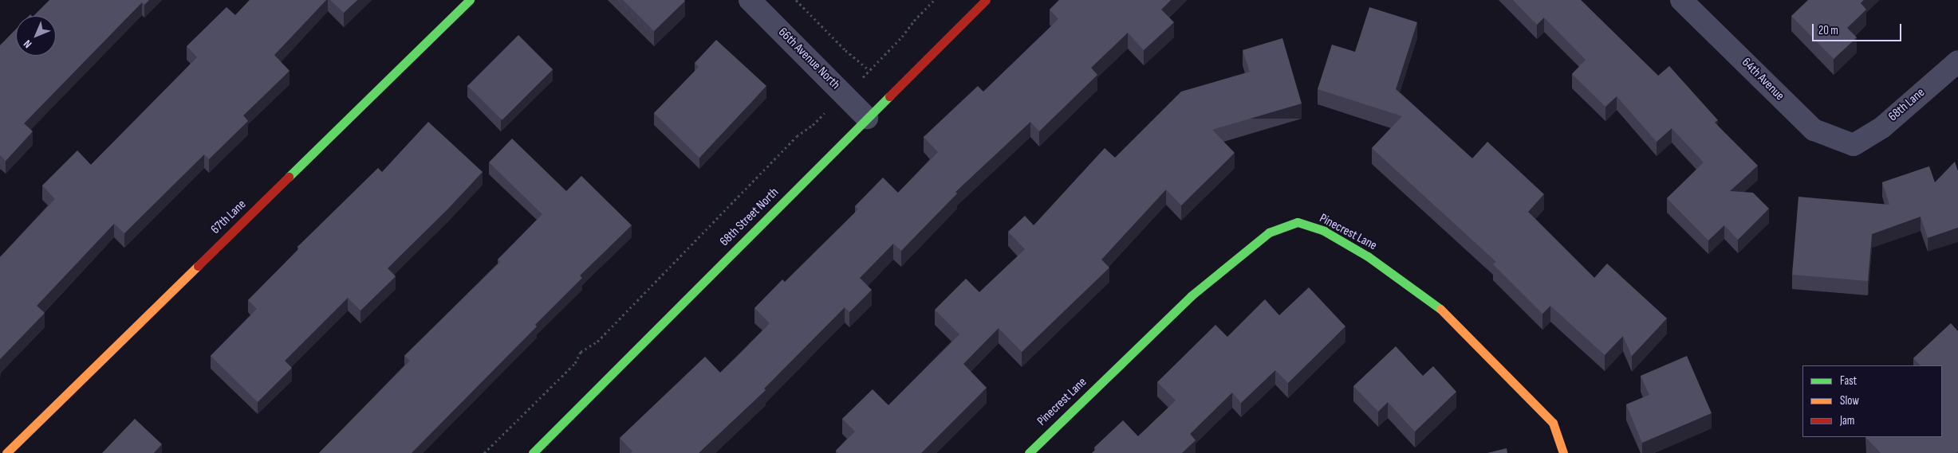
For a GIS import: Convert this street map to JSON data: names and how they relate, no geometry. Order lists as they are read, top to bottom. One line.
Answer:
{"streets":{"street":["66th Avenue North","64th Avenue","68th Lane","67th Lane","68th Street North","Pinecrest Lane"]},"crossings":[["66th Avenue North","68th Street North"],["64th Avenue","68th Lane"]],"legend":["Fast","Slow","Jam"],"scale_bar":"20 m","north":"bottom left"}
